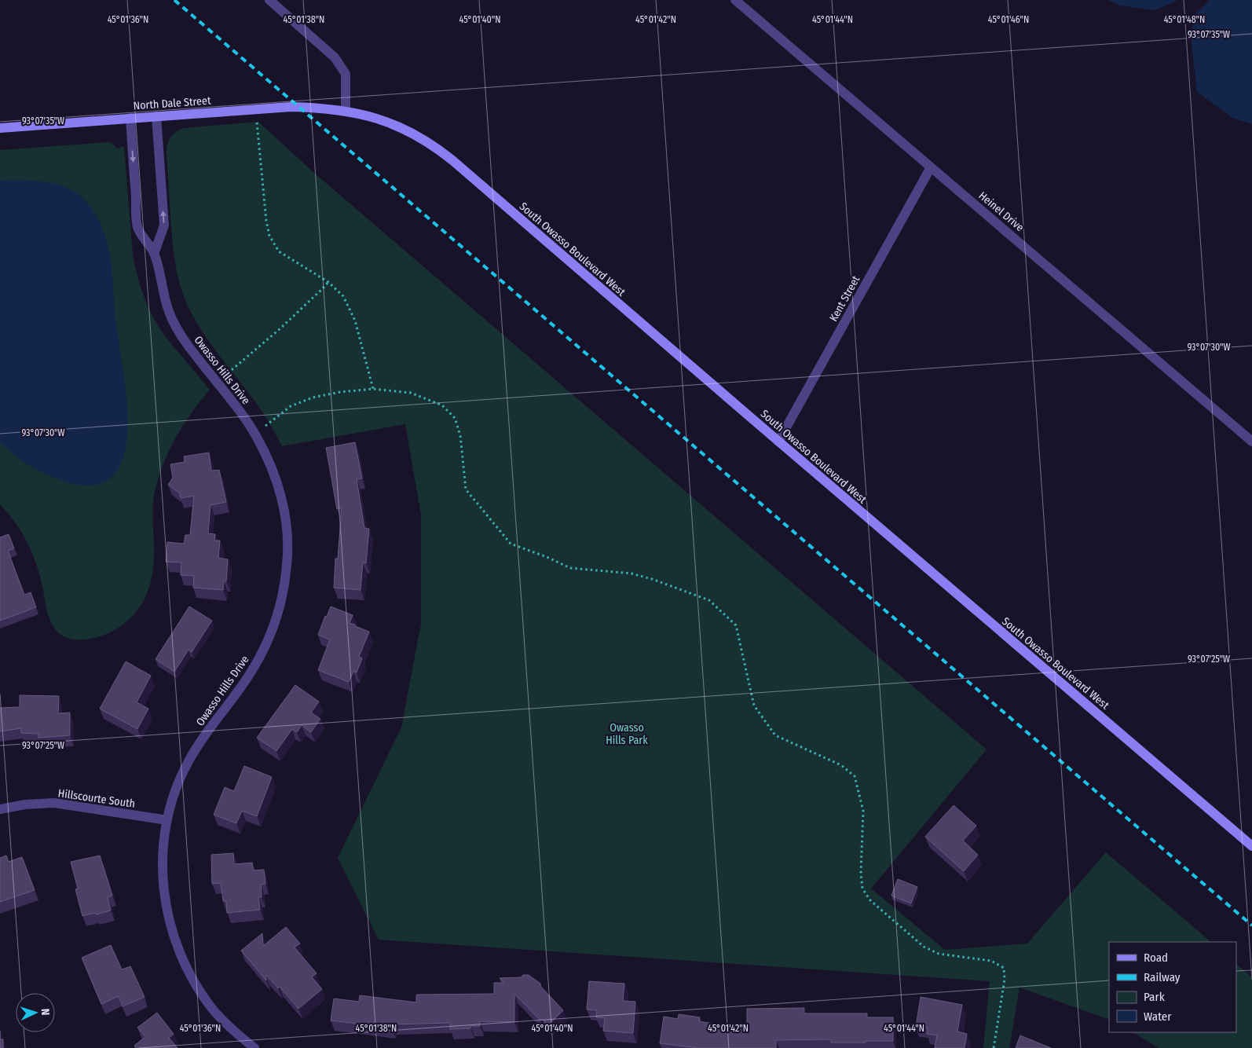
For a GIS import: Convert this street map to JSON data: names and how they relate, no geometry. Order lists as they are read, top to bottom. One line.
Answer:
{"streets":{"street":["North Dale Street","Heinel Drive","South Owasso Boulevard West","Kent Street","Owasso Hills Drive","Hillscourte South"]},"crossings":[["North Dale Street","South Owasso Boulevard West"],["North Dale Street","Owasso Hills Drive"],["Heinel Drive","Kent Street"],["South Owasso Boulevard West","Kent Street"],["Owasso Hills Drive","Hillscourte South"]],"parks":["Owasso Hills Park"],"legend":["Road","Railway","Park","Water"],"north":"right","coordinates":["45°01'48\"N","45°01'36\"N","45°01'38\"N","45°01'40\"N","45°01'42\"N","45°01'44\"N","45°01'46\"N","93°07'35\"W","93°07'30\"W","93°07'25\"W"]}
